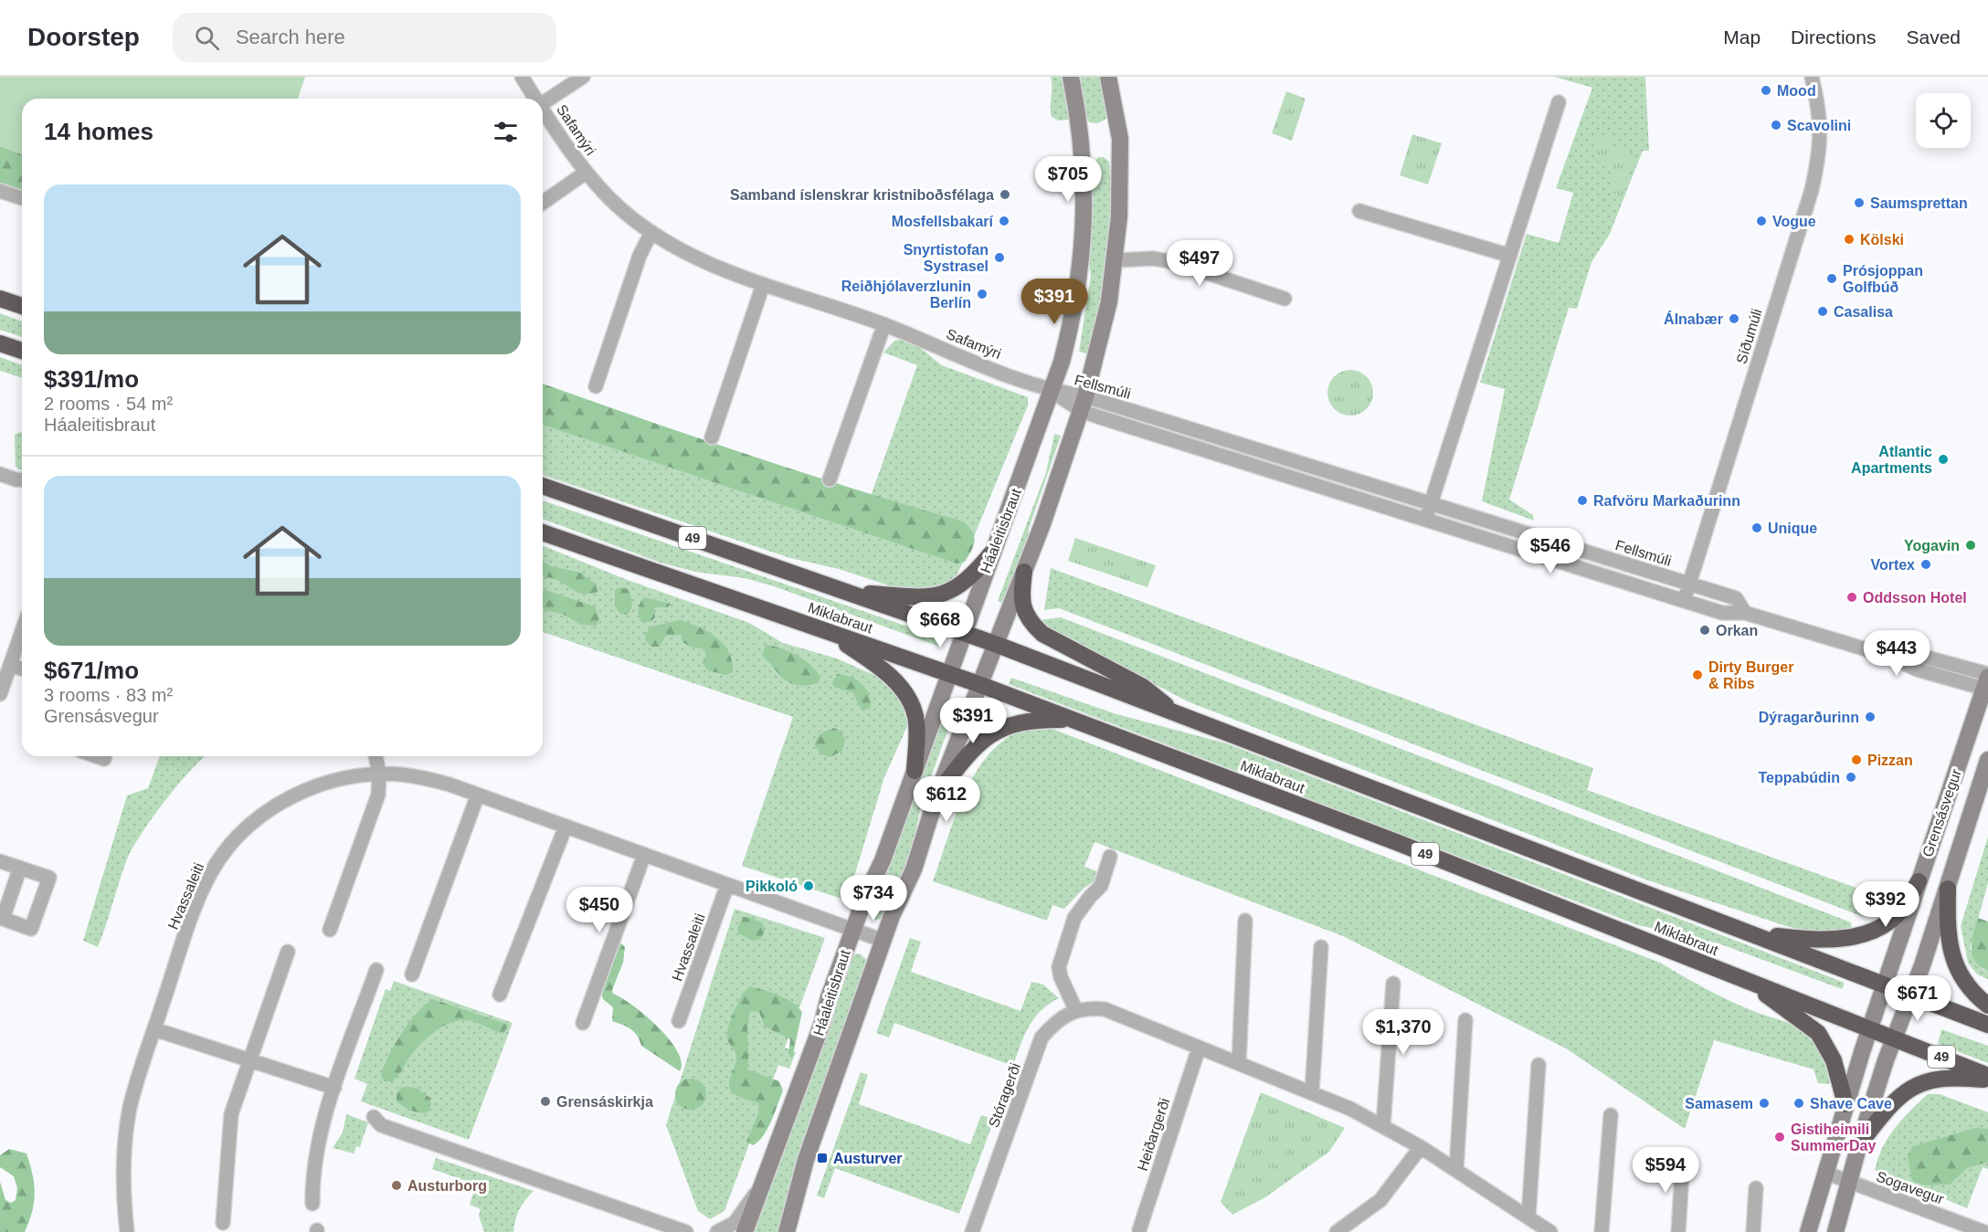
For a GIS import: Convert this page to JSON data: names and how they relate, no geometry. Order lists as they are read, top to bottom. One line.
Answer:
{"streets":{"highway":["49","Miklabraut"],"main road":["Háaleitisbraut","Grensásvegur"],"street":["Safamýri","Síðumúli","Fellsmúli","Hvassaleiti","Stóragerði","Heiðargerði","Sogavegur"]},"crossings":[["Safamýri","Fellsmúli"],["Safamýri","Háaleitisbraut"],["Síðumúli","Fellsmúli"],["Fellsmúli","Háaleitisbraut"],["Fellsmúli","Grensásvegur"],["Háaleitisbraut","Miklabraut"],["Háaleitisbraut","Hvassaleiti"],["Miklabraut","Grensásvegur"],["Grensásvegur","Sogavegur"],["Stóragerði","Heiðargerði"]],"places":{"other":["Mood","Scavolini","Samband íslenskrar kristniboðsfélaga","Saumsprettan","Mosfellsbakarí","Vogue","Kölski","Snyrtistofan Systrasel","Prósjoppan Golfbúð","Reiðhjólaverzlunin Berlín","Casalisa","Álnabær","Atlantic Apartments","Rafvöru Markaðurinn","Unique","Yogavin","Vortex","Oddsson Hotel","Orkan","Dirty Burger & Ribs","Dýragarðurinn","Pizzan","Teppabúdin","Pikkoló","Grensáskirkja","Samasem","Shave Cave","Gistiheimili SummerDay","Austurborg"],"transit":["Austurver"]},"page":{"header":"Doorstep","search":"Search here","nav":["Map","Directions","Saved"],"heading":"14 homes","price":["$705","$497","$391","$546","$668","$443","$391","$612","$734","$392","$450","$671","$1,370","$594"],"list":[{"name":"$391/mo","note":"2 rooms · 54 m² · Háaleitisbraut"},{"name":"$671/mo","note":"3 rooms · 83 m² · Grensásvegur"}]}}
